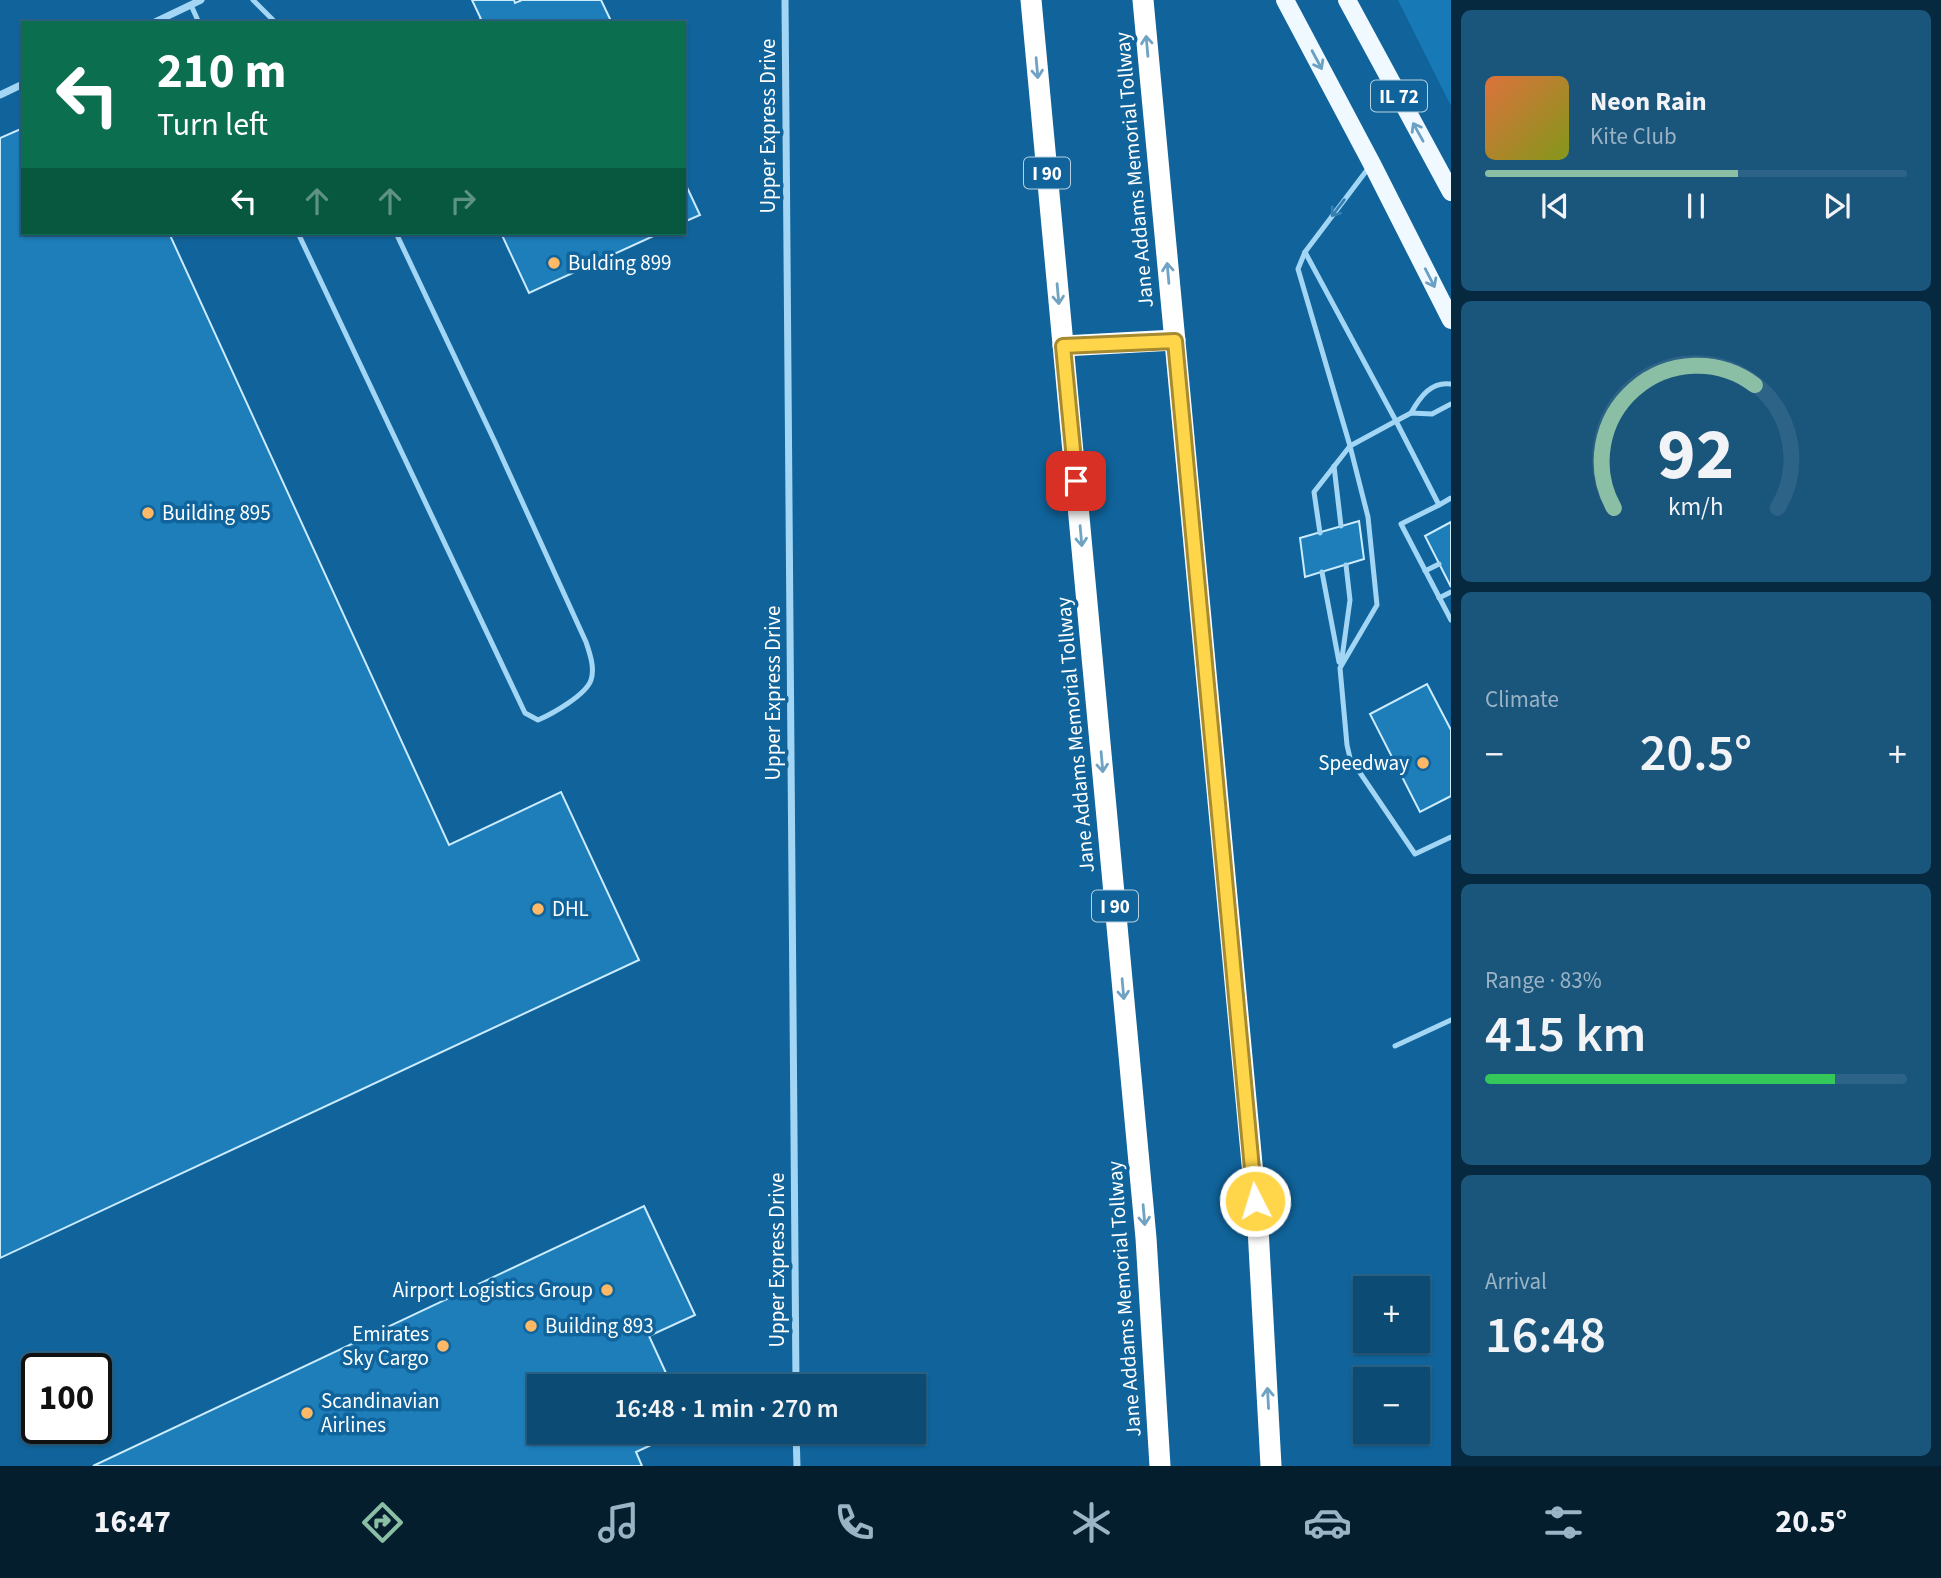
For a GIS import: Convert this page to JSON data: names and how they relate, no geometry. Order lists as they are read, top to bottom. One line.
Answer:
{"streets":{"highway":["Jane Addams Memorial Tollway","I 90"],"main road":["IL 72"],"street":["Upper Express Drive"]},"places":["Bulding 899","Building 895","Speedway","DHL","Airport Logistics Group","Building 893","Emirates Sky Cargo","Scandinavian Airlines"],"page":{"turn":["210 m","Turn left"],"song":["Neon Rain","Kite Club"],"tile":["Climate",["Range · 83%","415 km"],["Arrival","16:48"]],"heat":["−","20.5°","+"],"map_buttons":["+","−"],"limit":"100","trip":"16:48 · 1 min · 270 m","tabs":["16:47","20.5°"],"gauge":["92","km/h"]}}
